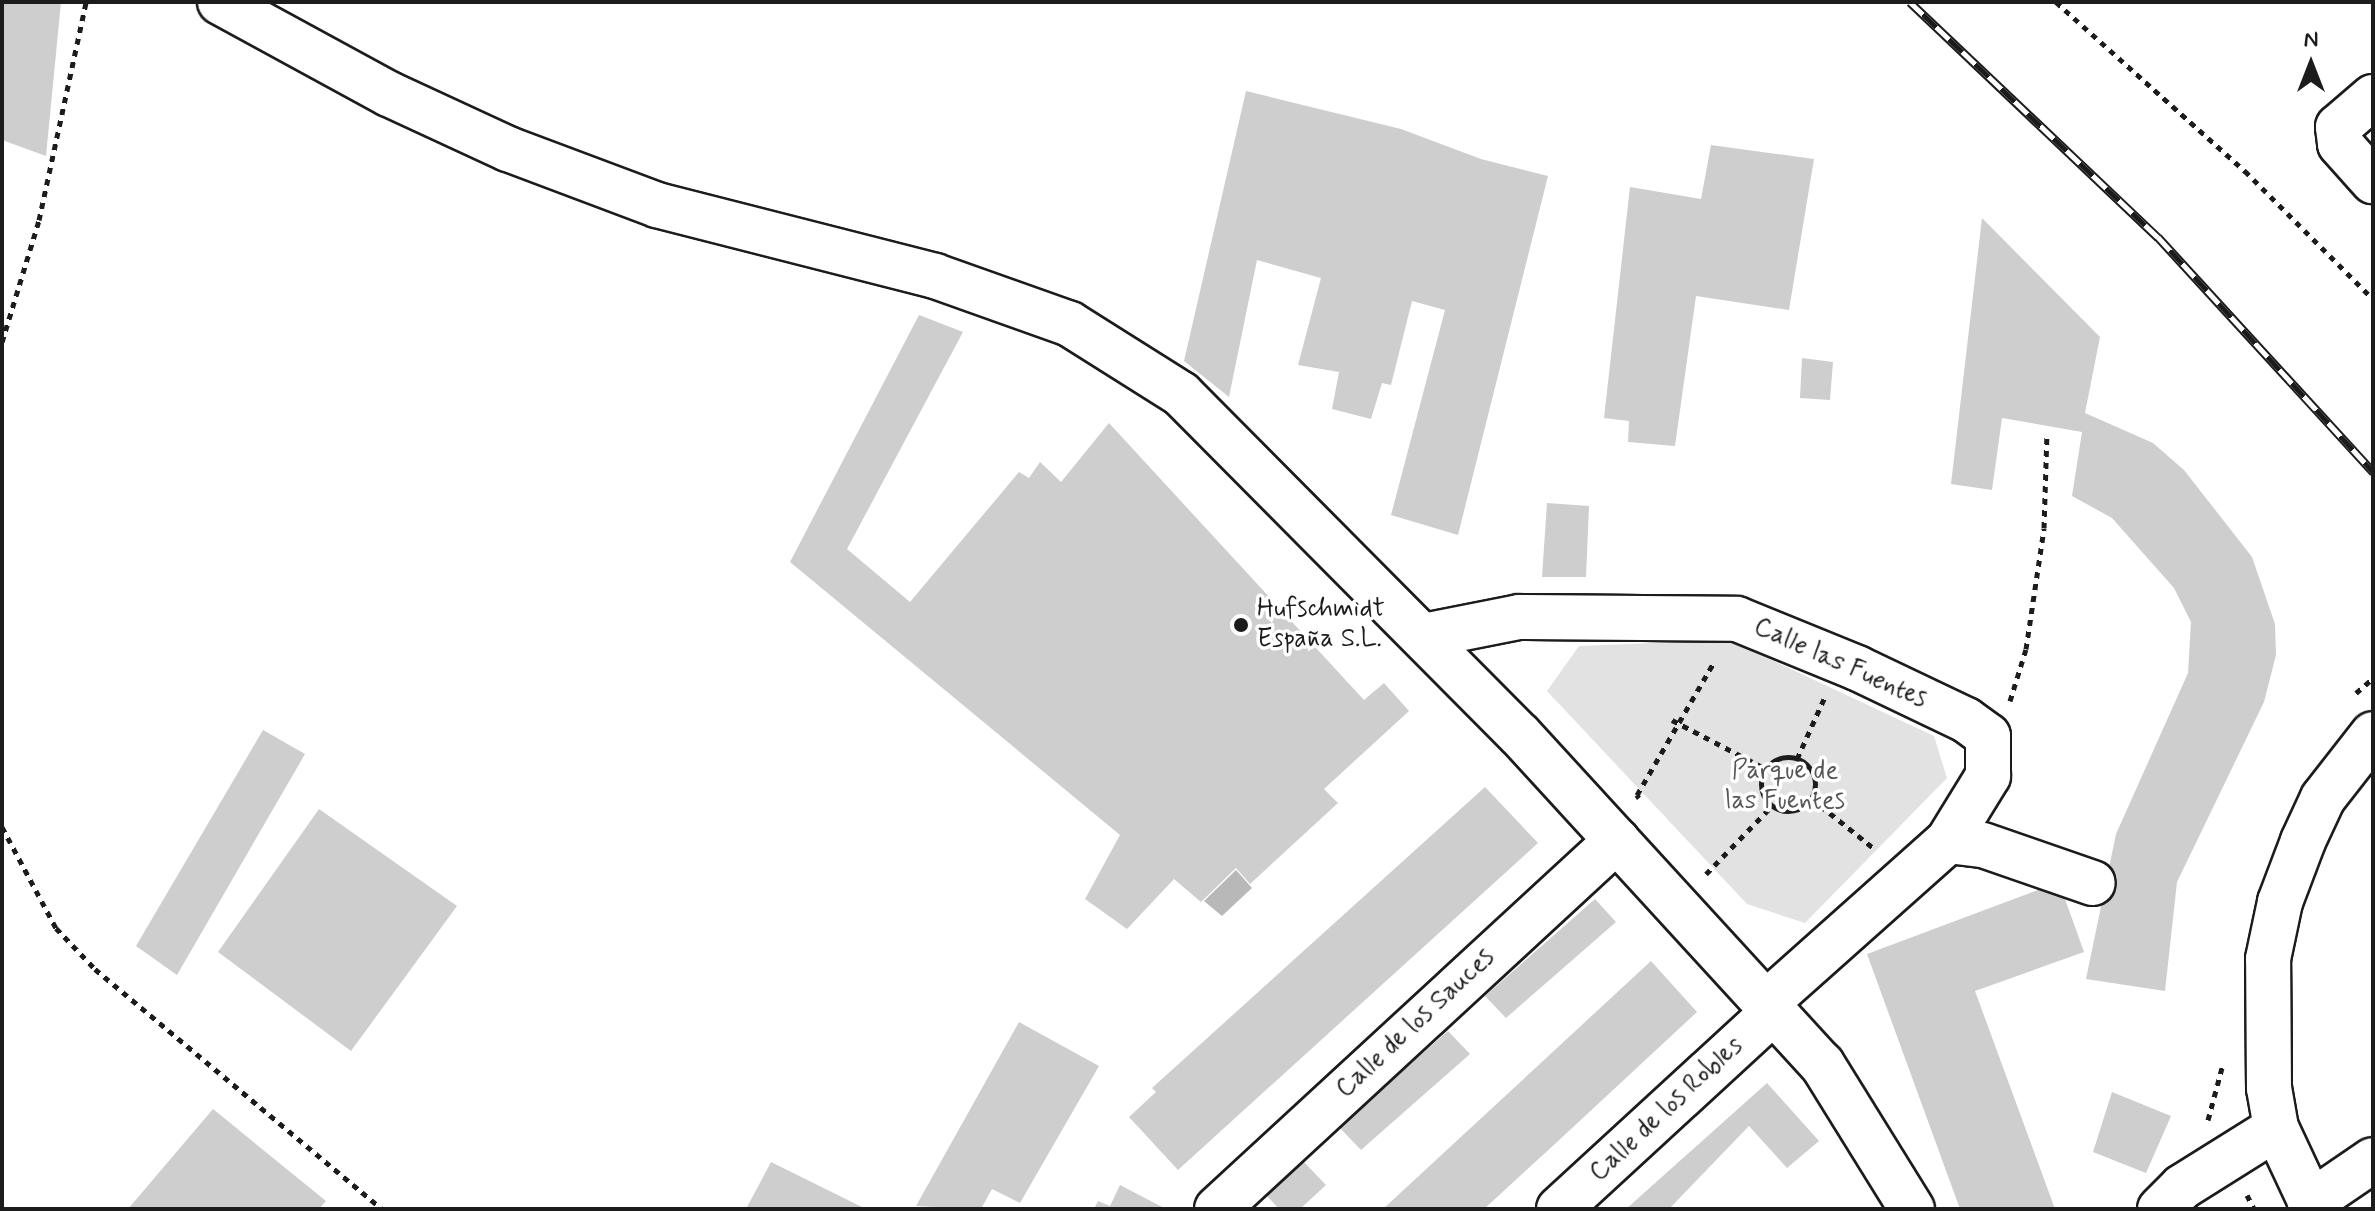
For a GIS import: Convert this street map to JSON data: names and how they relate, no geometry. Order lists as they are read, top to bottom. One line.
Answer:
{"streets":{"street":["Calle las Fuentes","Calle de los Sauces","Calle de los Robles"]},"parks":["Parque de las Fuentes"],"places":["Hufschmidt España S.L."],"north":"top"}
